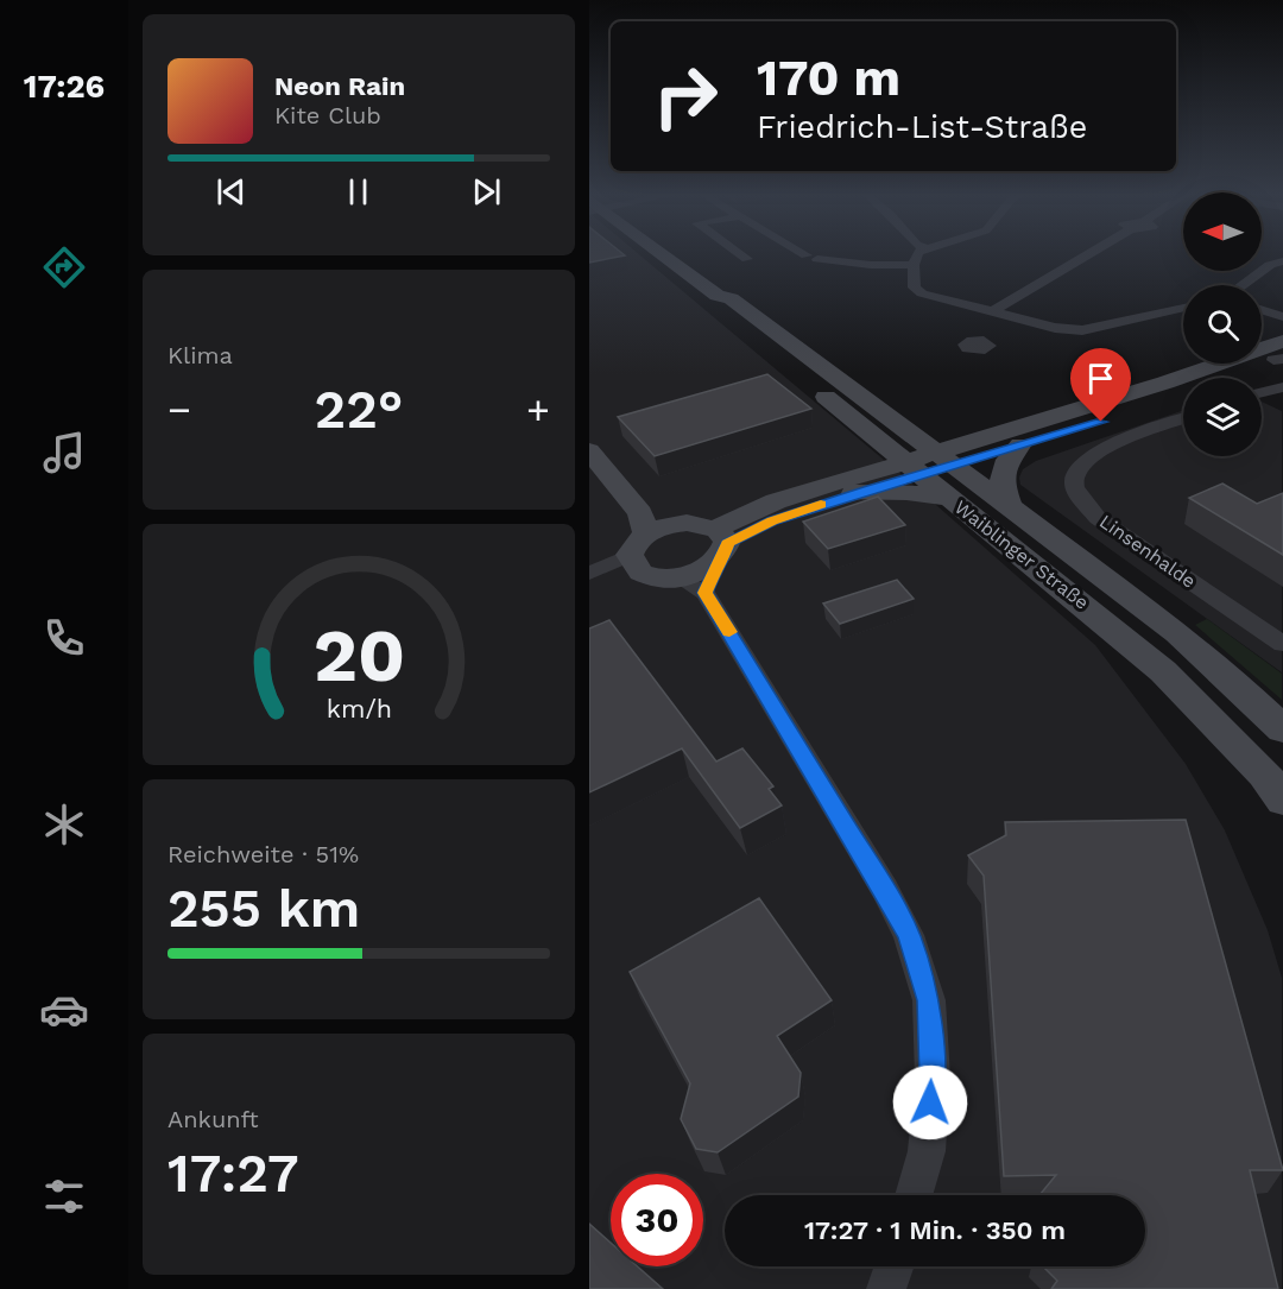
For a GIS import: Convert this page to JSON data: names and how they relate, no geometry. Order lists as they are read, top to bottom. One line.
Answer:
{"streets":{"main road":["Waiblinger Straße"],"street":["Linsenhalde"]},"north":"left","page":{"tabs":"17:26","turn":["170 m","Friedrich-List-Straße"],"song":["Neon Rain","Kite Club"],"tile":["Klima",["Reichweite · 51%","255 km"],["Ankunft","17:27"]],"heat":["−","22°","+"],"limit":"30","trip":"17:27 · 1 Min. · 350 m","gauge":["20","km/h"]}}
